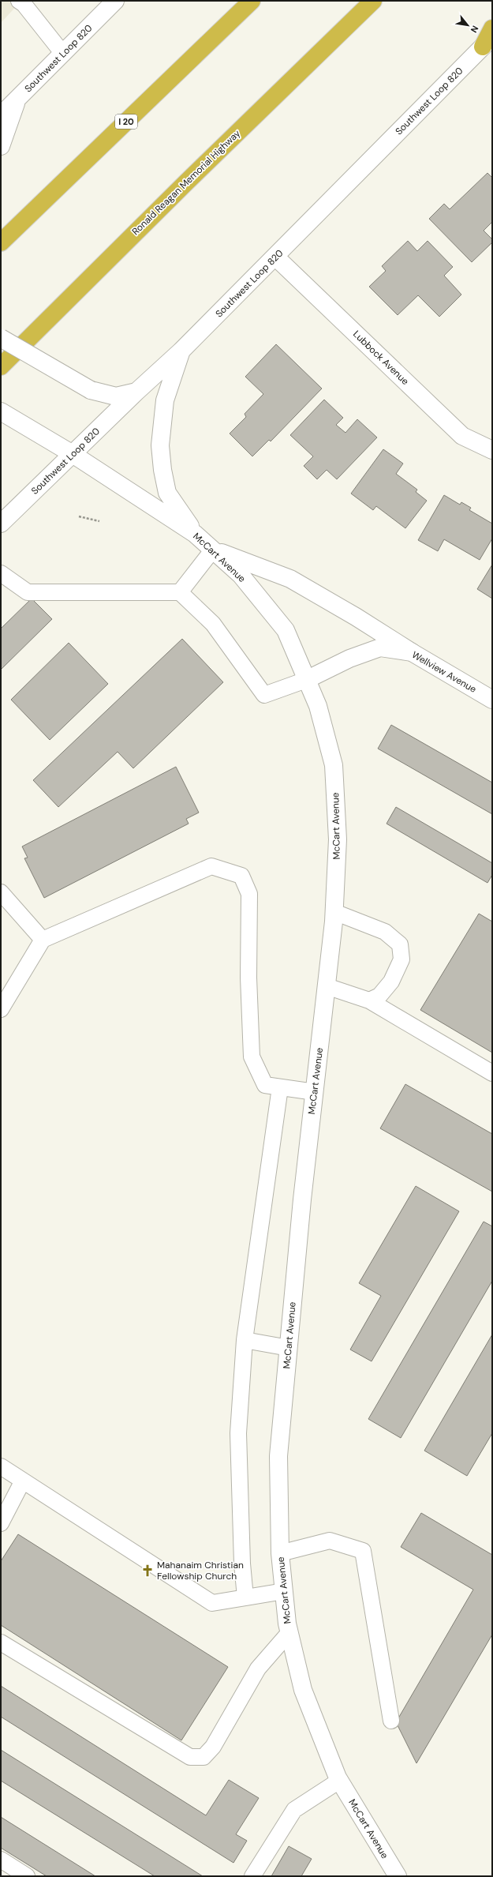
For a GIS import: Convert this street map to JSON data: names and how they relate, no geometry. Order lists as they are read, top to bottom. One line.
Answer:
{"streets":{"highway":["I 20","Ronald Reagan Memorial Highway"],"main road":["Southwest Loop 820","Lubbock Avenue","McCart Avenue","Wellview Avenue"]},"crossings":[["Southwest Loop 820","Lubbock Avenue"],["Southwest Loop 820","McCart Avenue"],["McCart Avenue","Wellview Avenue"]],"places":{"church":["Mahanaim Christian Fellowship Church"]},"north":"bottom right"}
